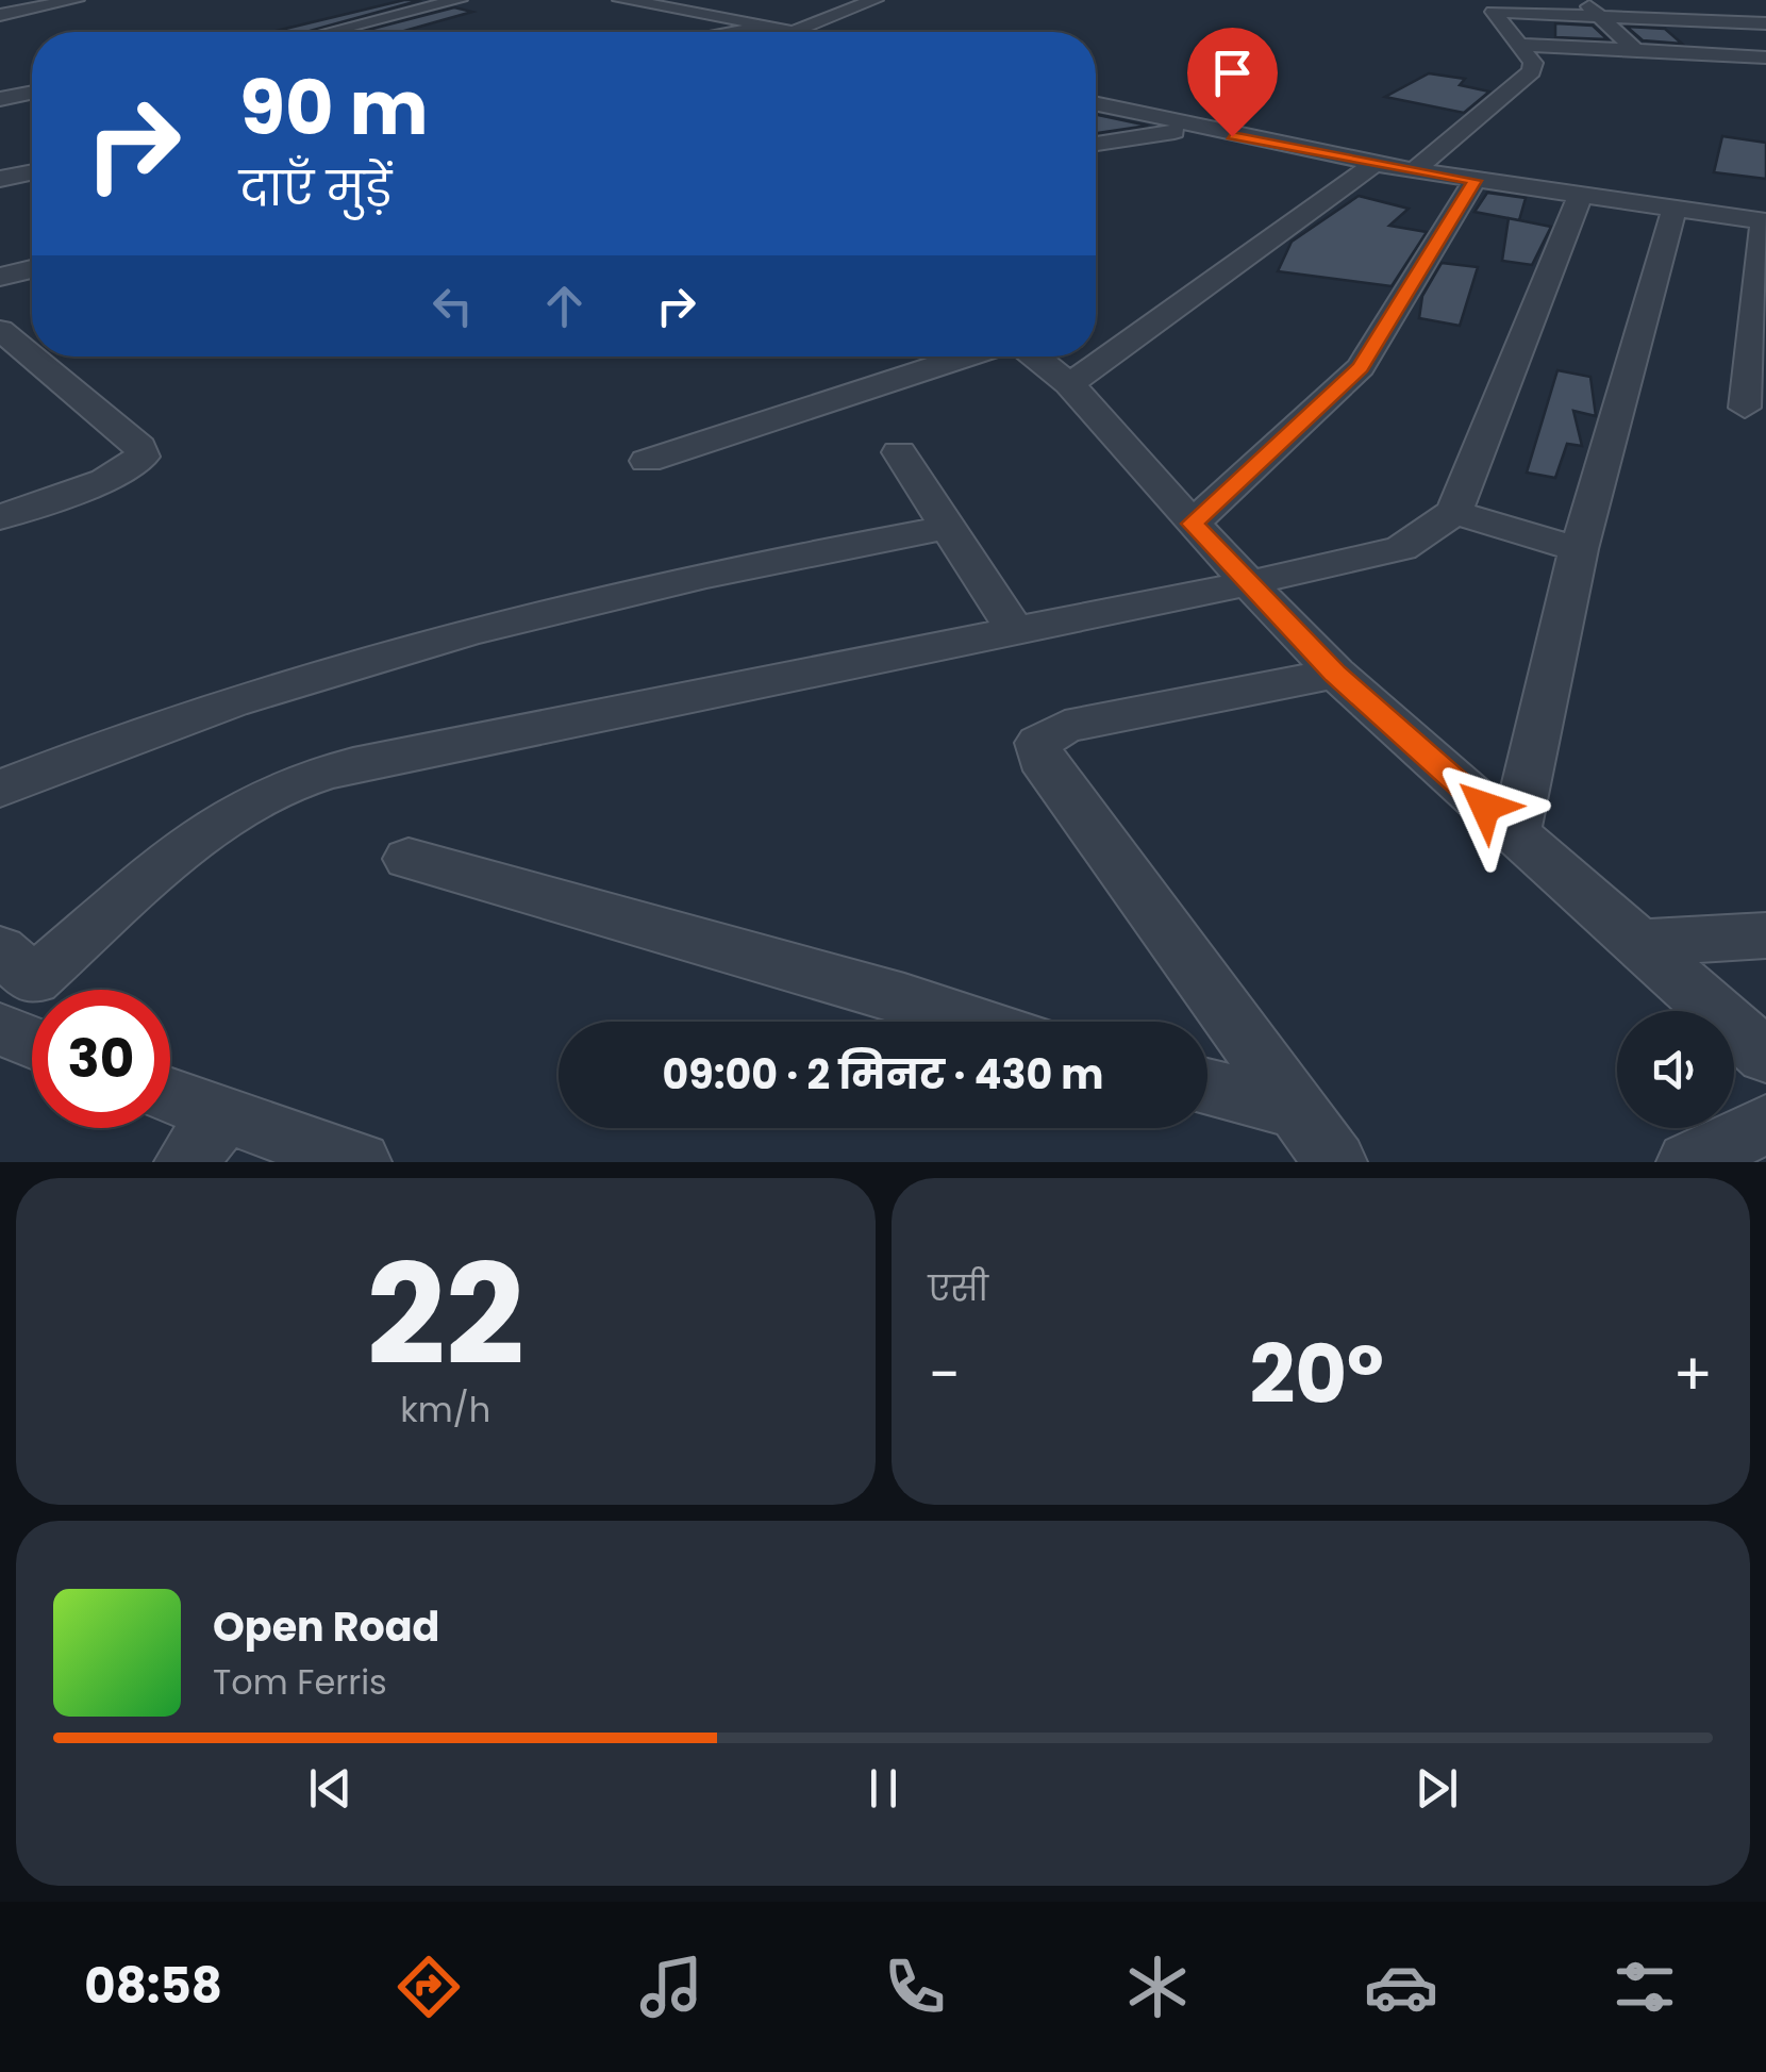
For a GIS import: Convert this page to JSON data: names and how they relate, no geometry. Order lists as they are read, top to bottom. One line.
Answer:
{"page":{"turn":["90 m","दाएँ मुड़ें"],"limit":"30","trip":"09:00 · 2 मिनट · 430 m","tile":[["22","km/h"],"एसी"],"heat":["−","20°","+"],"song":["Open Road","Tom Ferris"],"tabs":"08:58"}}
